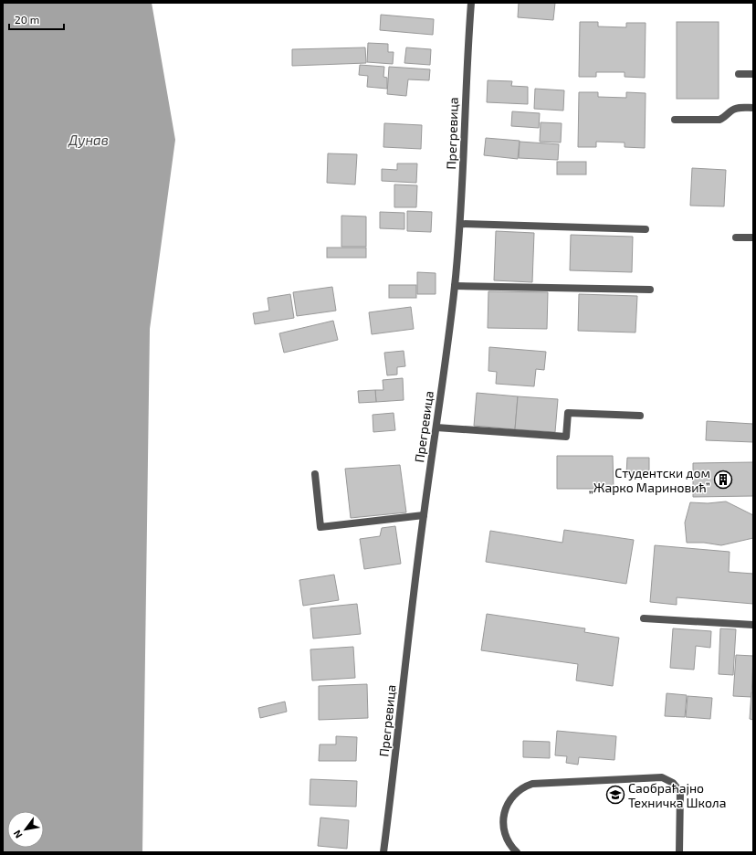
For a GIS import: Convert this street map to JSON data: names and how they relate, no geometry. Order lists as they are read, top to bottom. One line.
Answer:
{"streets":{"street":["Прегревица"]},"water":["Дунав"],"places":{"building":["Студентски дом „Жарко Мариновић”"],"school or university":["Саобраћајно Техничка Школа"]},"scale_bar":"20 m","north":"bottom left"}
